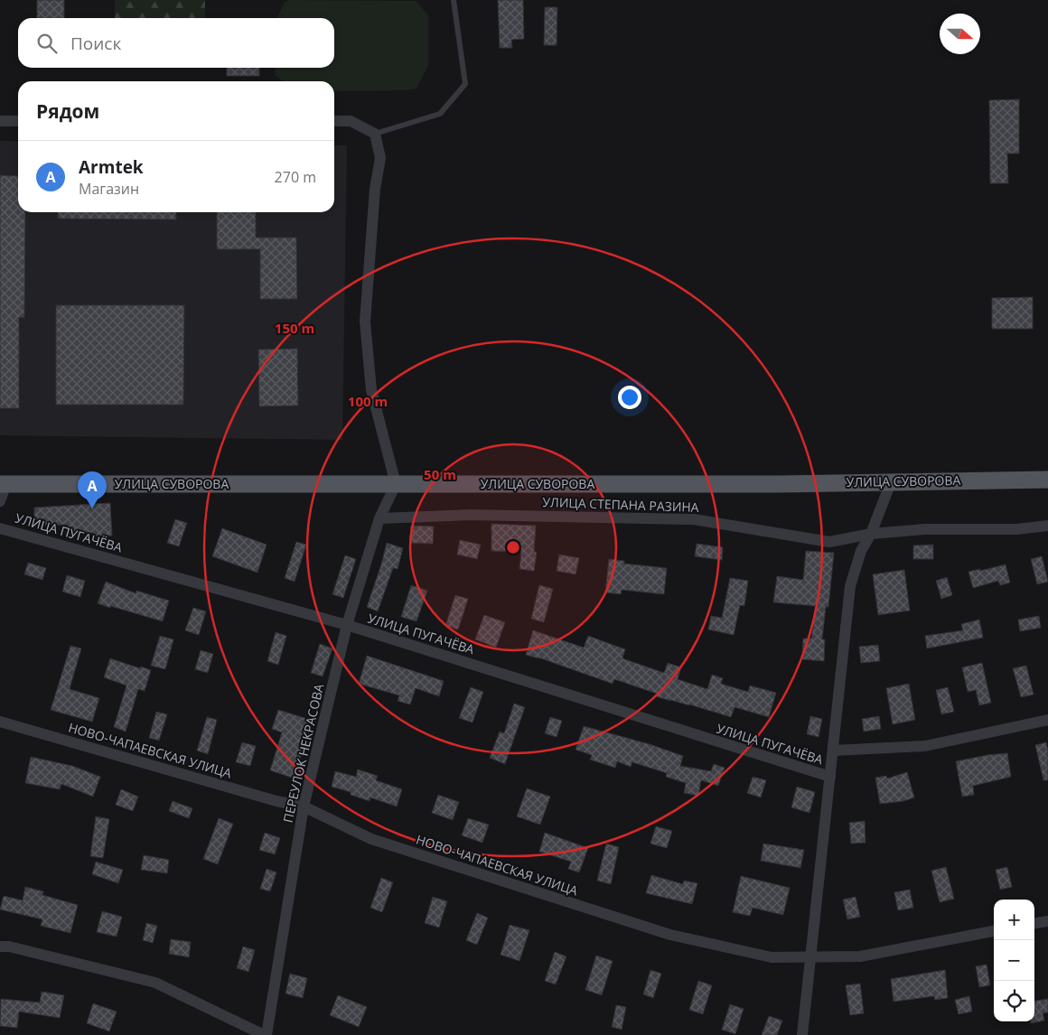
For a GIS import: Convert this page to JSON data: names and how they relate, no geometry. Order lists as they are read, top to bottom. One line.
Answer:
{"streets":{"main road":["УЛИЦА СУВОРОВА"],"street":["УЛИЦА СТЕПАНА РАЗИНА","УЛИЦА ПУГАЧЁВА","НОВО-ЧАПАЕВСКАЯ УЛИЦА","ПЕРЕУЛОК НЕКРАСОВА"]},"crossings":[["УЛИЦА СУВОРОВА","ПЕРЕУЛОК НЕКРАСОВА"],["УЛИЦА СТЕПАНА РАЗИНА","ПЕРЕУЛОК НЕКРАСОВА"],["УЛИЦА ПУГАЧЁВА","ПЕРЕУЛОК НЕКРАСОВА"],["НОВО-ЧАПАЕВСКАЯ УЛИЦА","ПЕРЕУЛОК НЕКРАСОВА"]],"north":"right","page":{"search":"Поиск","heading":"Рядом","list":[{"mark":"A","name":"Armtek","note":"Магазин","value":"270 m"}],"pins":"A","map_buttons":["+","−"]},"rings":["150 m","100 m","50 m"]}
